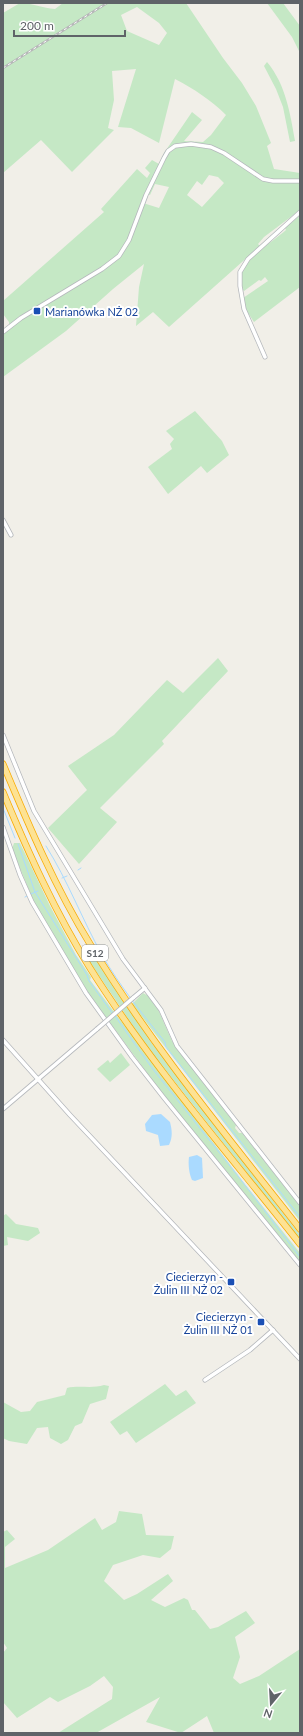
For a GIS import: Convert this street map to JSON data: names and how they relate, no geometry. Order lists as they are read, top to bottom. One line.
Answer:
{"streets":{"highway":["S12"]},"places":{"transit":["Marianówka NŻ 02","Ciecierzyn - Żulin III NŻ 02","Ciecierzyn - Żulin III NŻ 01"]},"scale_bar":"200 m","north":"bottom"}
